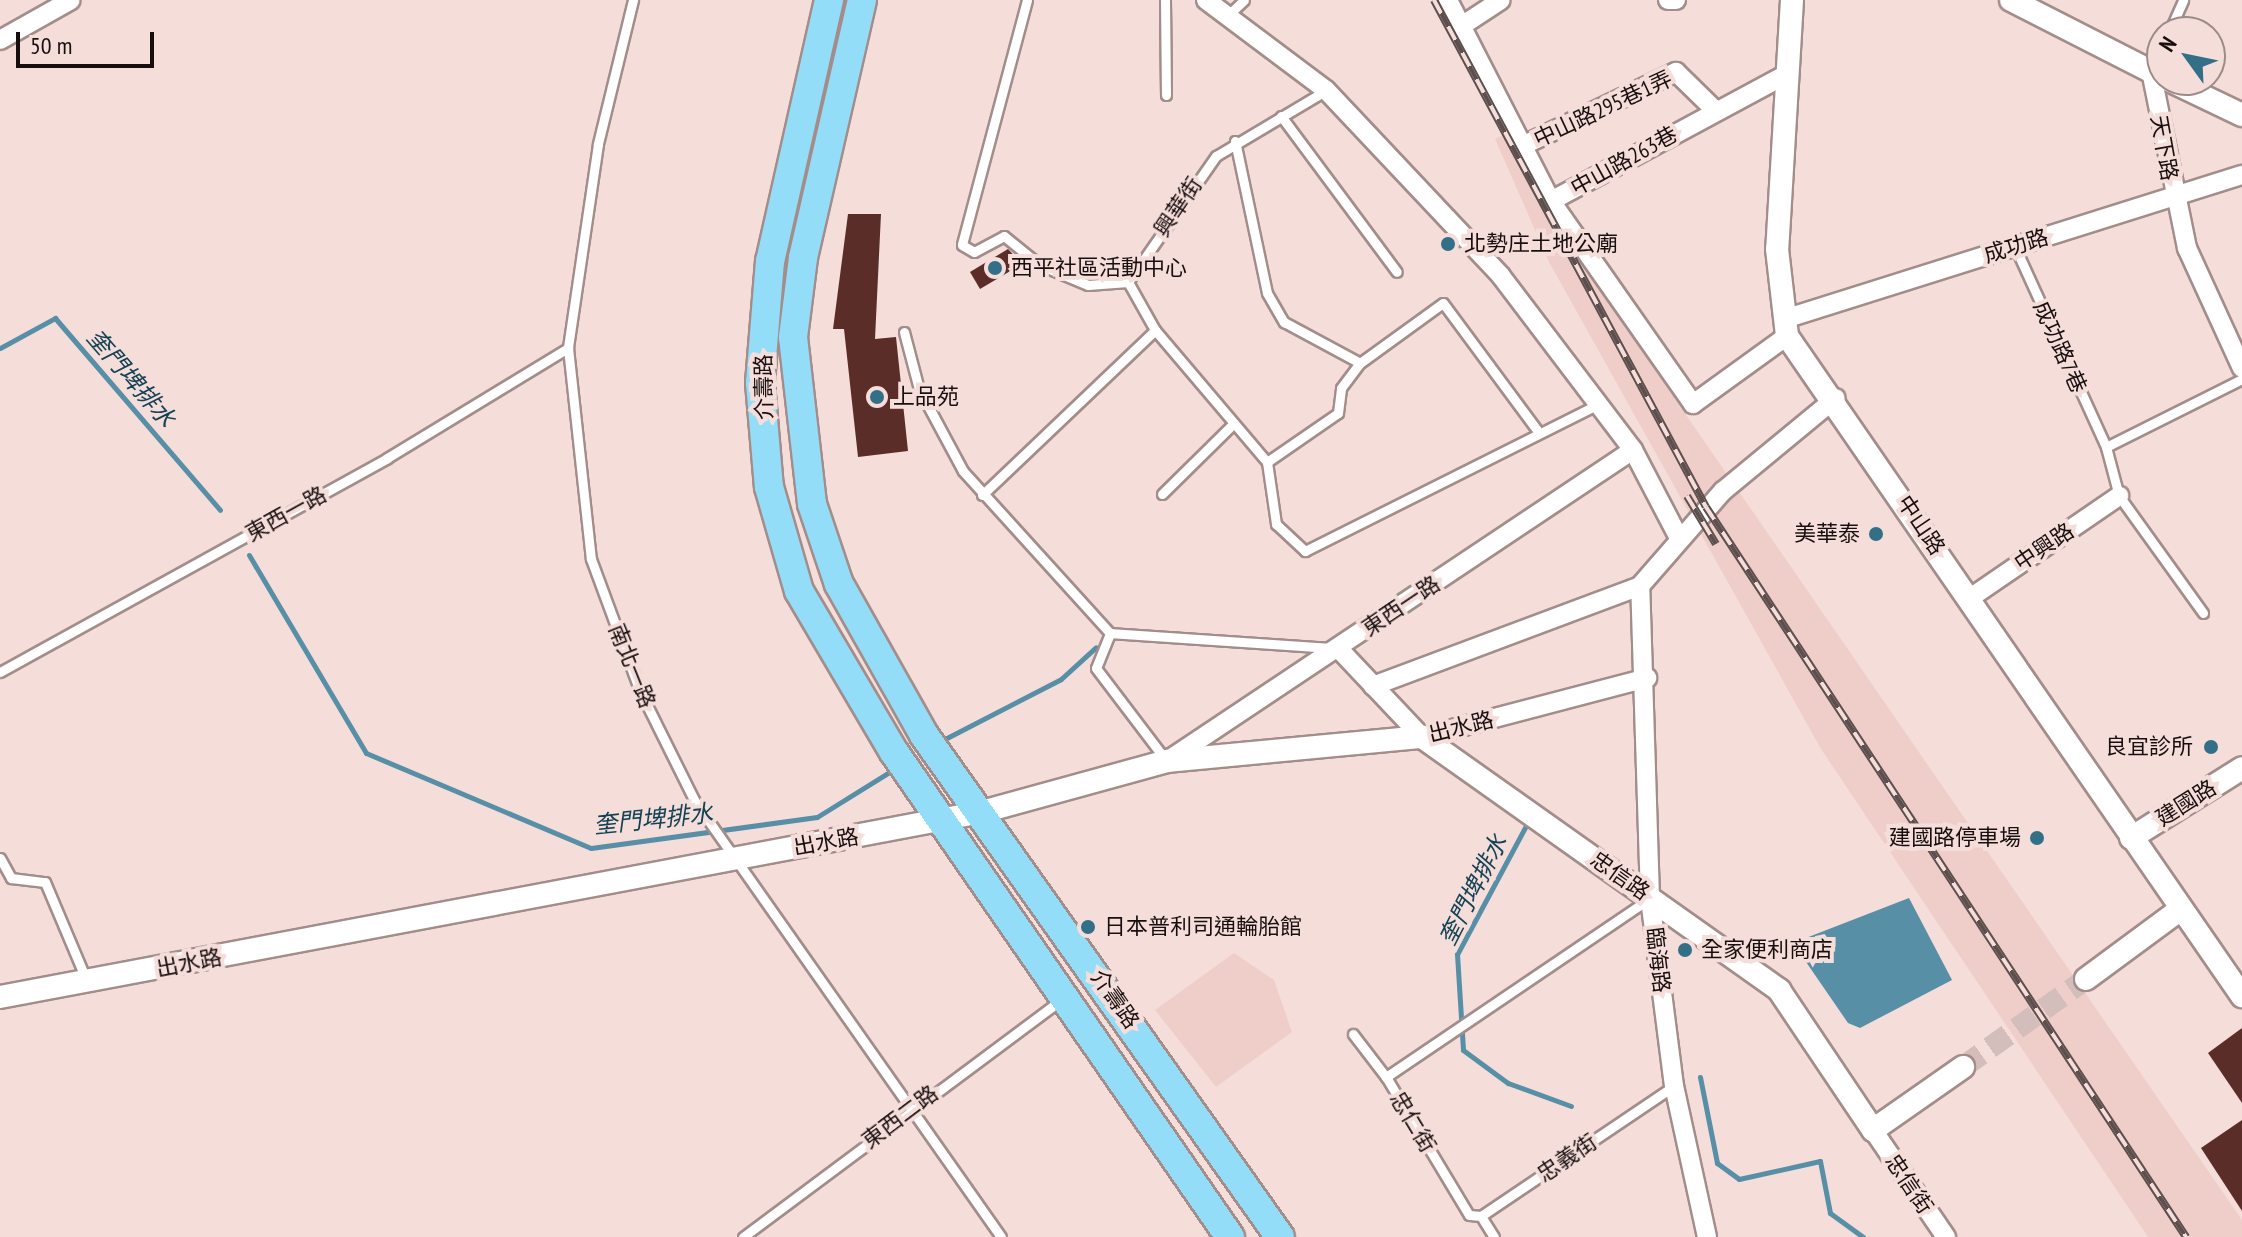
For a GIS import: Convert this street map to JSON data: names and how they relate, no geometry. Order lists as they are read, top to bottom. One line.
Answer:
{"streets":{"main road":["介壽路"],"street":["中山路295巷1弄","天下路","中山路263巷","成功路","東西一路","中山路","中興路","出水路","建國路","忠信路","臨海路","忠信街"],"lane":["興華街","成功路7巷","南北一路","東西二路","忠仁街","忠義街"]},"crossings":[["中山路295巷1弄","中山路263巷"],["天下路","成功路"],["中山路263巷","成功路"],["中山路263巷","中山路"],["成功路","成功路7巷"],["成功路","中山路"],["成功路7巷","中興路"],["介壽路","出水路"],["介壽路","東西二路"],["東西一路","南北一路"],["東西一路","出水路"],["東西一路","忠信路"],["中山路","中興路"],["中山路","建國路"],["南北一路","出水路"],["南北一路","東西二路"],["出水路","忠信路"],["出水路","臨海路"],["忠信路","臨海路"],["忠信路","忠仁街"],["忠信路","忠信街"],["臨海路","忠仁街"],["臨海路","忠義街"],["忠仁街","忠義街"]],"water":["奎門埤排水"],"places":["北勢庄土地公廟","西平社區活動中心","上品苑","美華泰","良宜診所","建國路停車場","日本普利司通輪胎館","全家便利商店"],"scale_bar":"50 m","north":"top left"}
